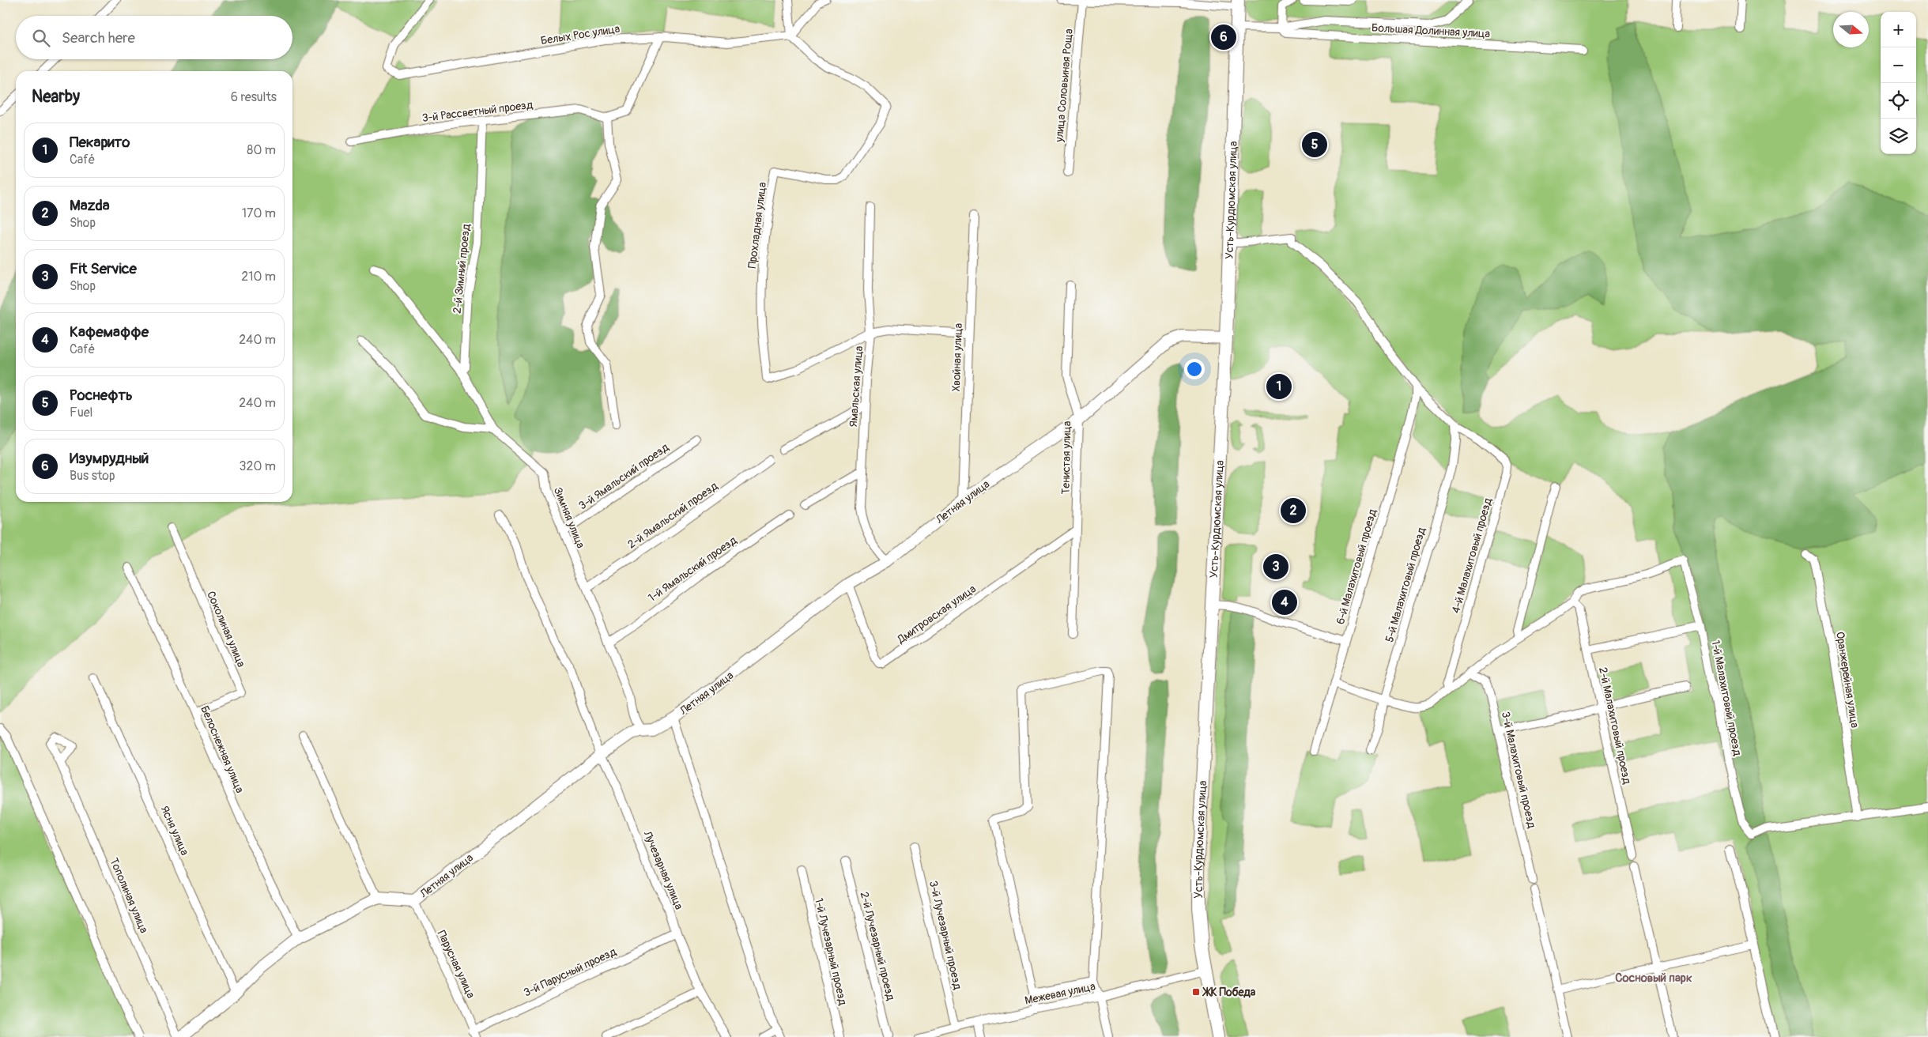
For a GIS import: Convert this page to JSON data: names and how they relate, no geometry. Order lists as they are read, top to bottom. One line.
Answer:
{"streets":{"main road":["Усть-Курдюмская улица"],"street":["Большая Долинная улица","Белых Рос улица","улица Соловьиная Роща","3-й Рассветный проезд","Прохладная улица","2-й Зимний проезд","Хвойная улица","Ямальская улица","Тенистая улица","3-й Ямальский проезд","Летняя улица","2-й Ямальский проезд","Зимняя улица","4-й Малахитовый проезд","6-й Малахитовый проезд","1-й Ямальский проезд","5-й Малахитовый проезд","Дмитровская улица","Соколиная улица","Оранжерейная улица","1-й Малахитовый проезд","2-й Малахитовый проезд","Белоснежная улица","3-й Малахитовый проезд","Ясня улица","Лучезарная улица","Тополиная улица","3-й Лучезарный проезд","2-й Лучезарный проезд","1-й Лучезарный проезд","Парусная улица","3-й Парусный проезд","Межевая улица"]},"crossings":[["Большая Долинная улица","Усть-Курдюмская улица"],["Белых Рос улица","Прохладная улица"],["3-й Рассветный проезд","2-й Зимний проезд"],["Усть-Курдюмская улица","Летняя улица"],["Усть-Курдюмская улица","4-й Малахитовый проезд"],["Усть-Курдюмская улица","Межевая улица"],["Прохладная улица","Ямальская улица"],["2-й Зимний проезд","Зимняя улица"],["Хвойная улица","Летняя улица"],["Ямальская улица","Летняя улица"],["Тенистая улица","Летняя улица"],["Тенистая улица","Дмитровская улица"],["3-й Ямальский проезд","Зимняя улица"],["Летняя улица","Зимняя улица"],["Летняя улица","Дмитровская улица"],["Летняя улица","Лучезарная улица"],["Летняя улица","Парусная улица"],["2-й Ямальский проезд","Зимняя улица"],["Зимняя улица","1-й Ямальский проезд"],["4-й Малахитовый проезд","6-й Малахитовый проезд"],["4-й Малахитовый проезд","5-й Малахитовый проезд"],["Соколиная улица","Белоснежная улица"],["Оранжерейная улица","1-й Малахитовый проезд"],["1-й Малахитовый проезд","2-й Малахитовый проезд"],["Лучезарная улица","3-й Парусный проезд"],["3-й Лучезарный проезд","Межевая улица"],["Парусная улица","3-й Парусный проезд"]],"districts":["Сосновый парк"],"places":{"transit":["ЖК Победа"]},"north":"right","page":{"map_buttons":["+","−"],"search":"Search here","pins":["6","5","1","2","3","4"],"heading":["Nearby","6 results"],"list":[{"mark":"1","name":"Пекарито","note":"Café","value":"80 m"},{"mark":"2","name":"Mazda","note":"Shop","value":"170 m"},{"mark":"3","name":"Fit Service","note":"Shop","value":"210 m"},{"mark":"4","name":"Кафемаффе","note":"Café","value":"240 m"},{"mark":"5","name":"Роснефть","note":"Fuel","value":"240 m"},{"mark":"6","name":"Изумрудный","note":"Bus stop","value":"320 m"}]}}
